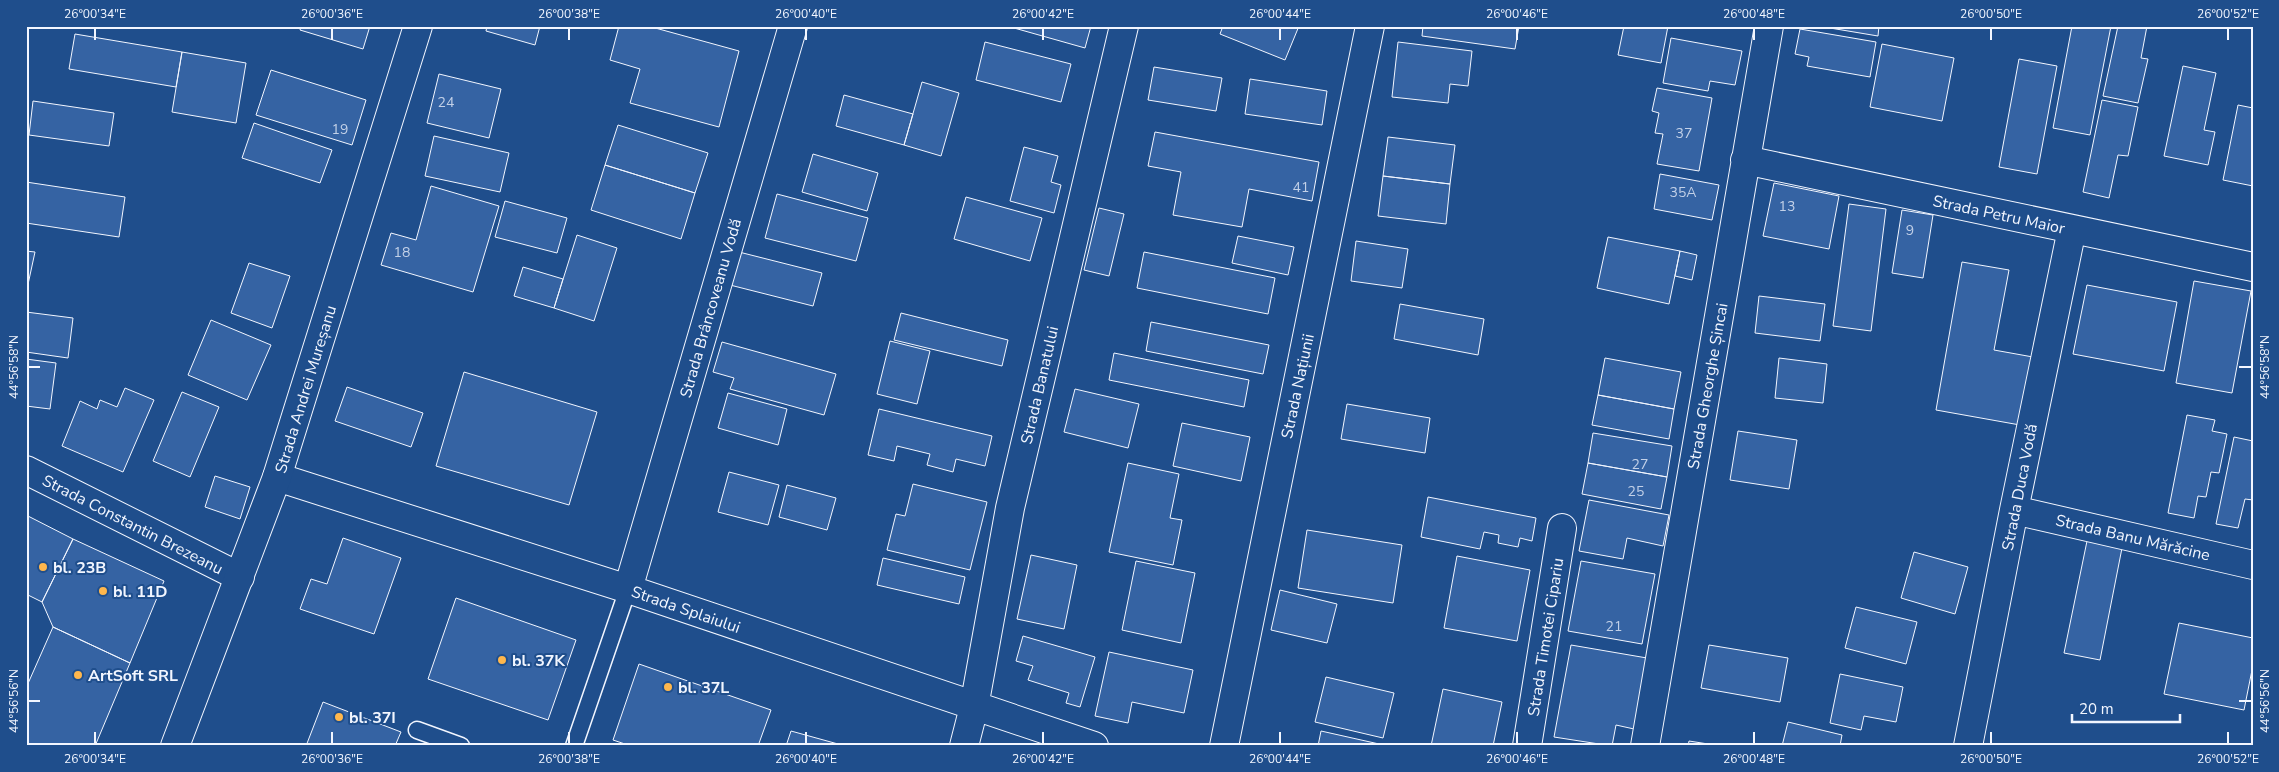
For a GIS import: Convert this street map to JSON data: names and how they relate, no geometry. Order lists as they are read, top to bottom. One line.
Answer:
{"streets":{"street":["Strada Petru Maior","Strada Brâncoveanu Vodă","Strada Banatului","Strada Națiunii","Strada Gheorghe Șincai","Strada Andrei Mureșanu","Strada Duca Vodă","Strada Constantin Brezeanu","Strada Banu Mărăcine","Strada Splaiului","Strada Timotei Cipariu"]},"crossings":[["Strada Petru Maior","Strada Gheorghe Șincai"],["Strada Petru Maior","Strada Duca Vodă"],["Strada Brâncoveanu Vodă","Strada Splaiului"],["Strada Banatului","Strada Splaiului"],["Strada Andrei Mureșanu","Strada Constantin Brezeanu"],["Strada Andrei Mureșanu","Strada Splaiului"],["Strada Duca Vodă","Strada Banu Mărăcine"]],"places":["bl. 23B","bl. 11D","bl. 37K","ArtSoft SRL","bl. 37L","bl. 37I"],"house_numbers":["24","19","37","41","35A","13","9","18","27","25","21"],"scale_bar":"20 m","coordinates":["26°00'34\"E","26°00'36\"E","26°00'38\"E","26°00'40\"E","26°00'42\"E","26°00'44\"E","26°00'46\"E","26°00'48\"E","26°00'50\"E","26°00'52\"E","44°56'58\"N","44°56'56\"N"]}
